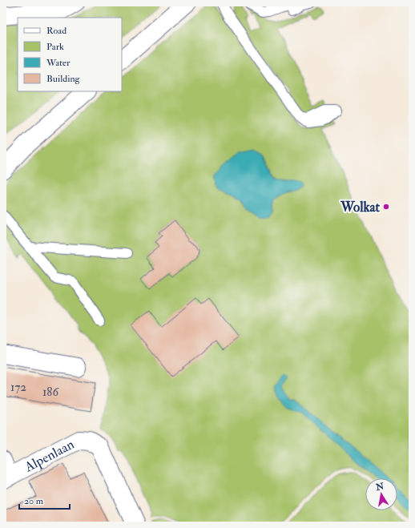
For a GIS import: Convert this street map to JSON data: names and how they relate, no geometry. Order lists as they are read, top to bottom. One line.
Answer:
{"streets":{"street":["Alpenlaan"]},"places":["Wolkat"],"house_numbers":["172","186"],"legend":["Road","Park","Water","Building"],"scale_bar":"20 m","north":"top"}
